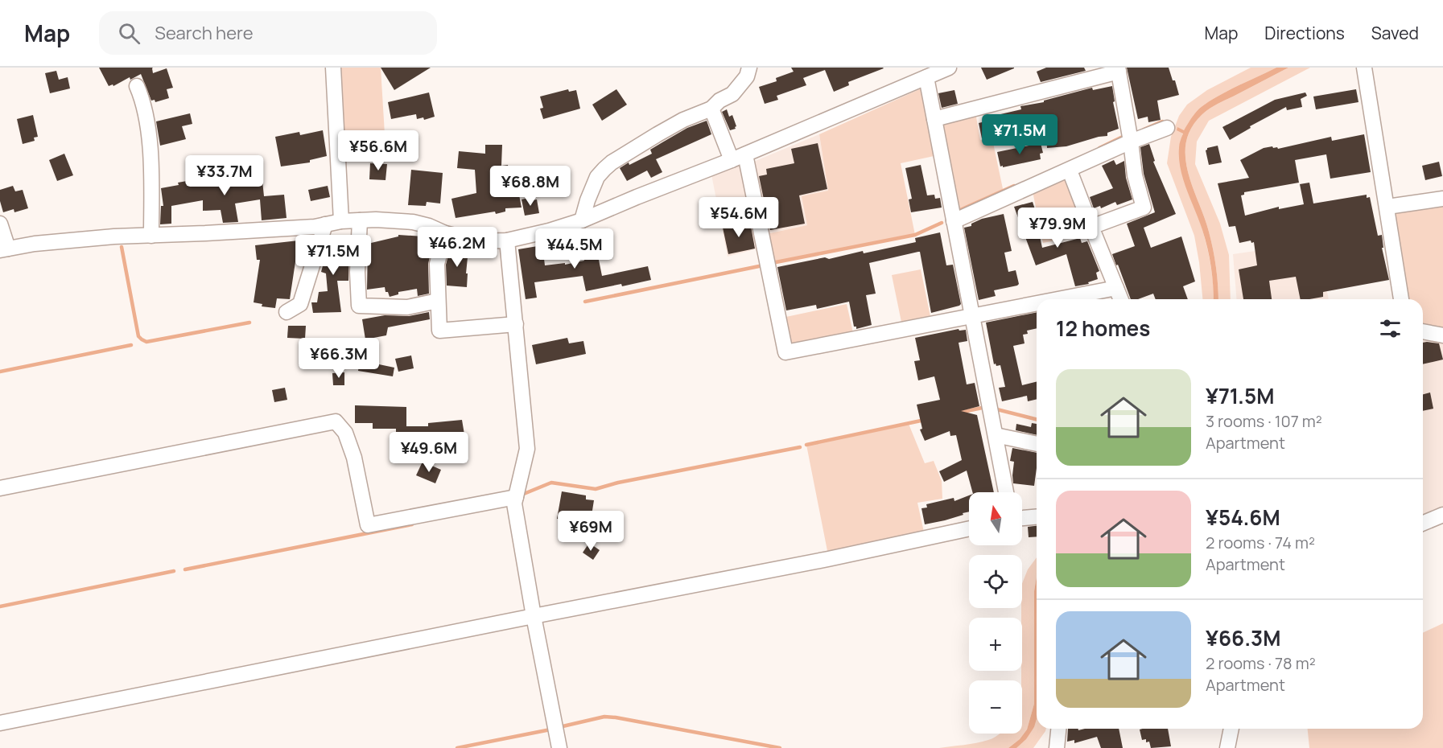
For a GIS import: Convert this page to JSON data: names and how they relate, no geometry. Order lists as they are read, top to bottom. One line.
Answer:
{"north":"top","page":{"header":"Map","search":"Search here","nav":["Map","Directions","Saved"],"price":["¥71.5M","¥56.6M","¥33.7M","¥68.8M","¥54.6M","¥79.9M","¥46.2M","¥44.5M","¥71.5M","¥66.3M","¥49.6M","¥69M"],"heading":"12 homes","list":[{"name":"¥71.5M","note":"3 rooms · 107 m² · Apartment"},{"name":"¥54.6M","note":"2 rooms · 74 m² · Apartment"},{"name":"¥66.3M","note":"2 rooms · 78 m² · Apartment"}],"map_buttons":["+","−"]}}
